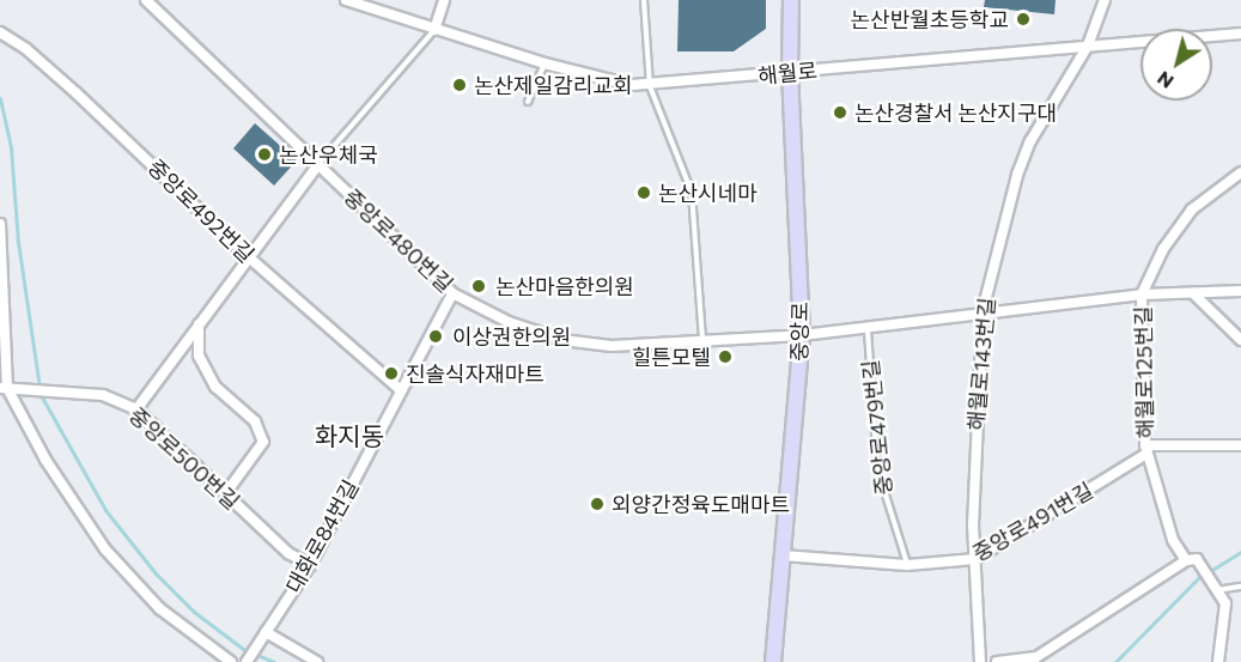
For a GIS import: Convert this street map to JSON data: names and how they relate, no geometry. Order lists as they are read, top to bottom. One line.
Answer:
{"streets":{"main road":["중앙로"],"street":["해월로","중앙로492번길","중앙로480번길","해월로143번길","해월로125번길","중앙로479번길","중앙로500번길","중앙로491번길","대화로84번길"]},"crossings":[["해월로","중앙로"],["해월로","해월로143번길"],["중앙로492번길","대화로84번길"],["중앙로480번길","중앙로"],["중앙로480번길","중앙로479번길"],["중앙로480번길","대화로84번길"],["중앙로","중앙로479번길"],["중앙로","중앙로491번길"],["해월로143번길","중앙로479번길"],["해월로143번길","중앙로491번길"],["해월로125번길","중앙로479번길"],["해월로125번길","중앙로491번길"],["중앙로479번길","중앙로491번길"],["중앙로500번길","대화로84번길"]],"districts":["화지동"],"places":["논산반월초등학교","논산제일감리교회","논산경찰서 논산지구대","논산우체국","논산시네마","논산마음한의원","이상권한의원","힐튼모텔","진솔식자재마트","외양간정육도매마트"],"north":"bottom left"}
